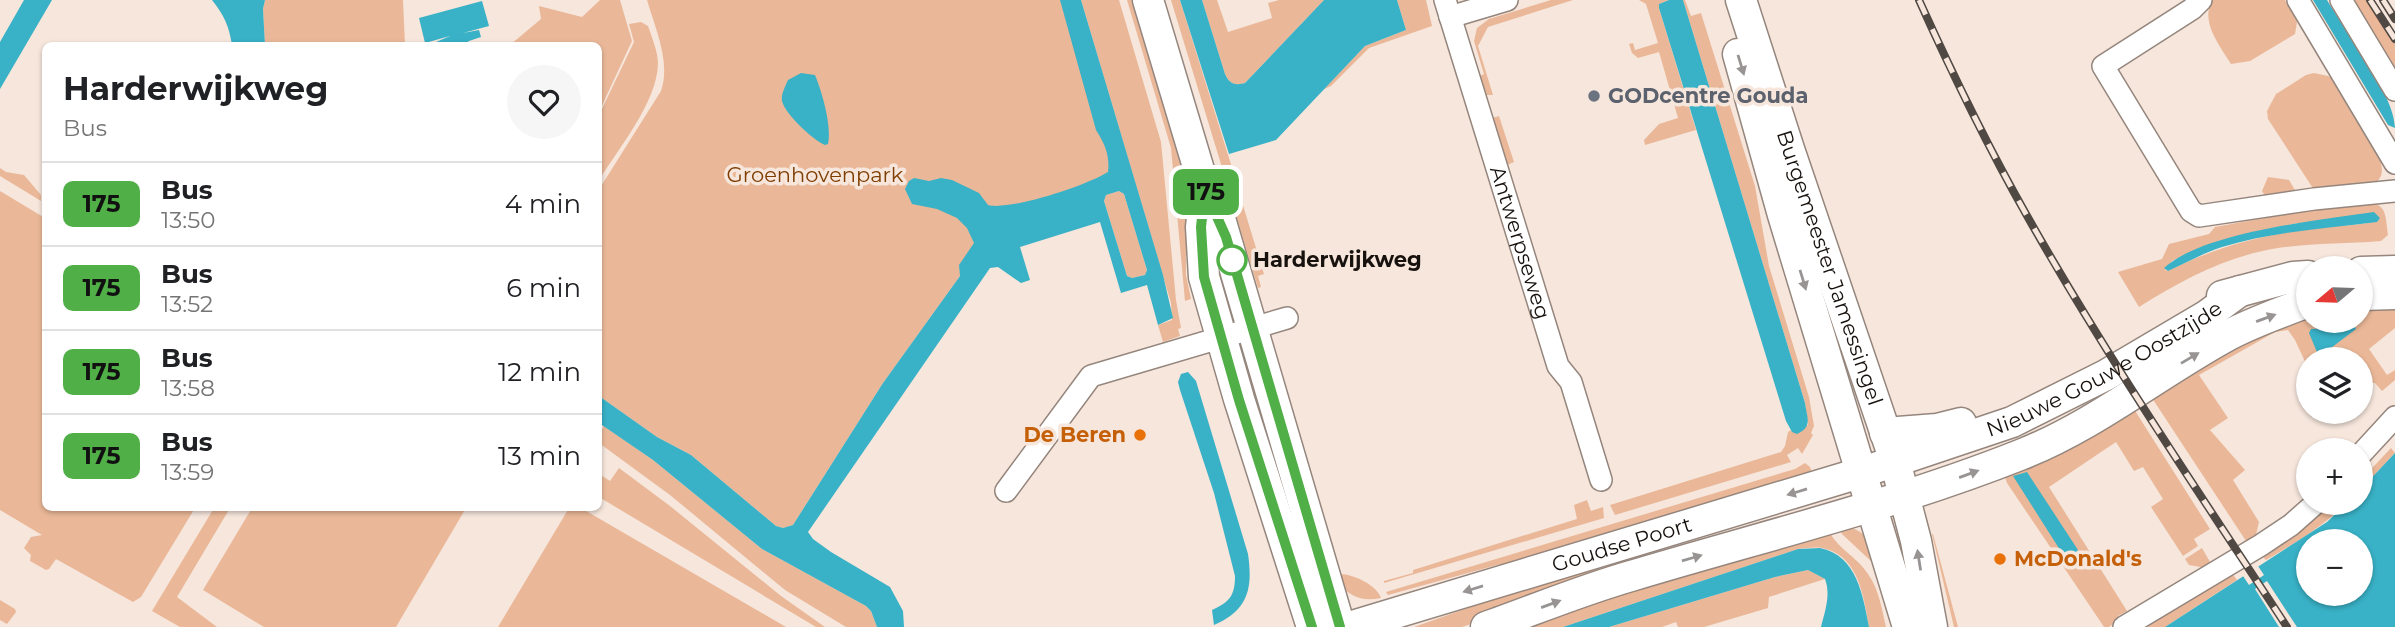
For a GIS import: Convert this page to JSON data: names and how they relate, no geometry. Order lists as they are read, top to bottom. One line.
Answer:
{"streets":{"main road":["Burgemeester Jamessingel","Nieuwe Gouwe Oostzijde","Goudse Poort"],"street":["Antwerpseweg"]},"crossings":[["Burgemeester Jamessingel","Nieuwe Gouwe Oostzijde"],["Burgemeester Jamessingel","Goudse Poort"],["Nieuwe Gouwe Oostzijde","Goudse Poort"]],"parks":["Groenhovenpark"],"places":["GODcentre Gouda","Harderwijkweg","De Beren","McDonald's"],"lines":["bus line 175"],"north":"left","page":{"on_map":"175","heading":["Harderwijkweg","Bus"],"list":[{"mark":"175","name":"Bus","note":"13:50","value":"4 min"},{"mark":"175","name":"Bus","note":"13:52","value":"6 min"},{"mark":"175","name":"Bus","note":"13:58","value":"12 min"},{"mark":"175","name":"Bus","note":"13:59","value":"13 min"}],"map_buttons":["+","−"]}}
